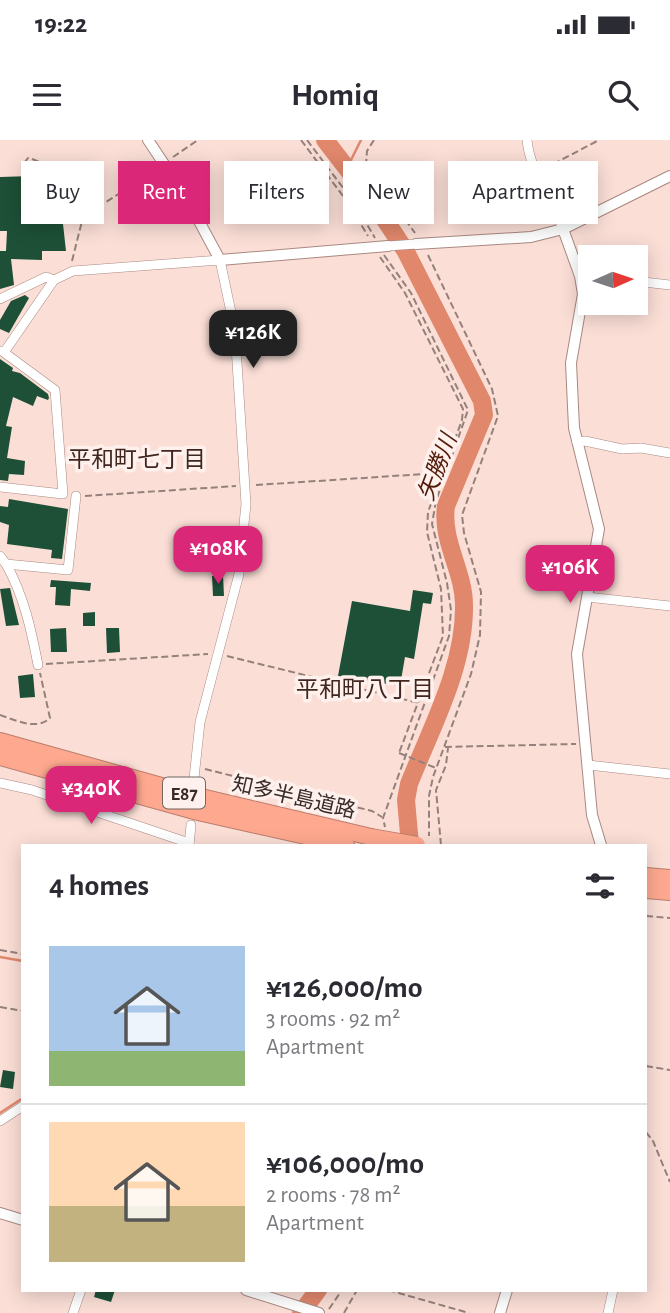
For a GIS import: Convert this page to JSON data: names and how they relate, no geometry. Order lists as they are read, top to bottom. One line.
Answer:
{"streets":{"highway":["E87","知多半島道路"]},"districts":["平和町七丁目","平和町八丁目"],"water":["矢勝川"],"north":"right","page":{"status":"19:22","header":"Homiq","chip":["Buy","Rent","Filters","New","Apartment"],"price":["¥126K","¥108K","¥106K","¥340K"],"heading":"4 homes","list":[{"name":"¥126,000/mo","note":"3 rooms · 92 m² · Apartment"},{"name":"¥106,000/mo","note":"2 rooms · 78 m² · Apartment"}]}}
